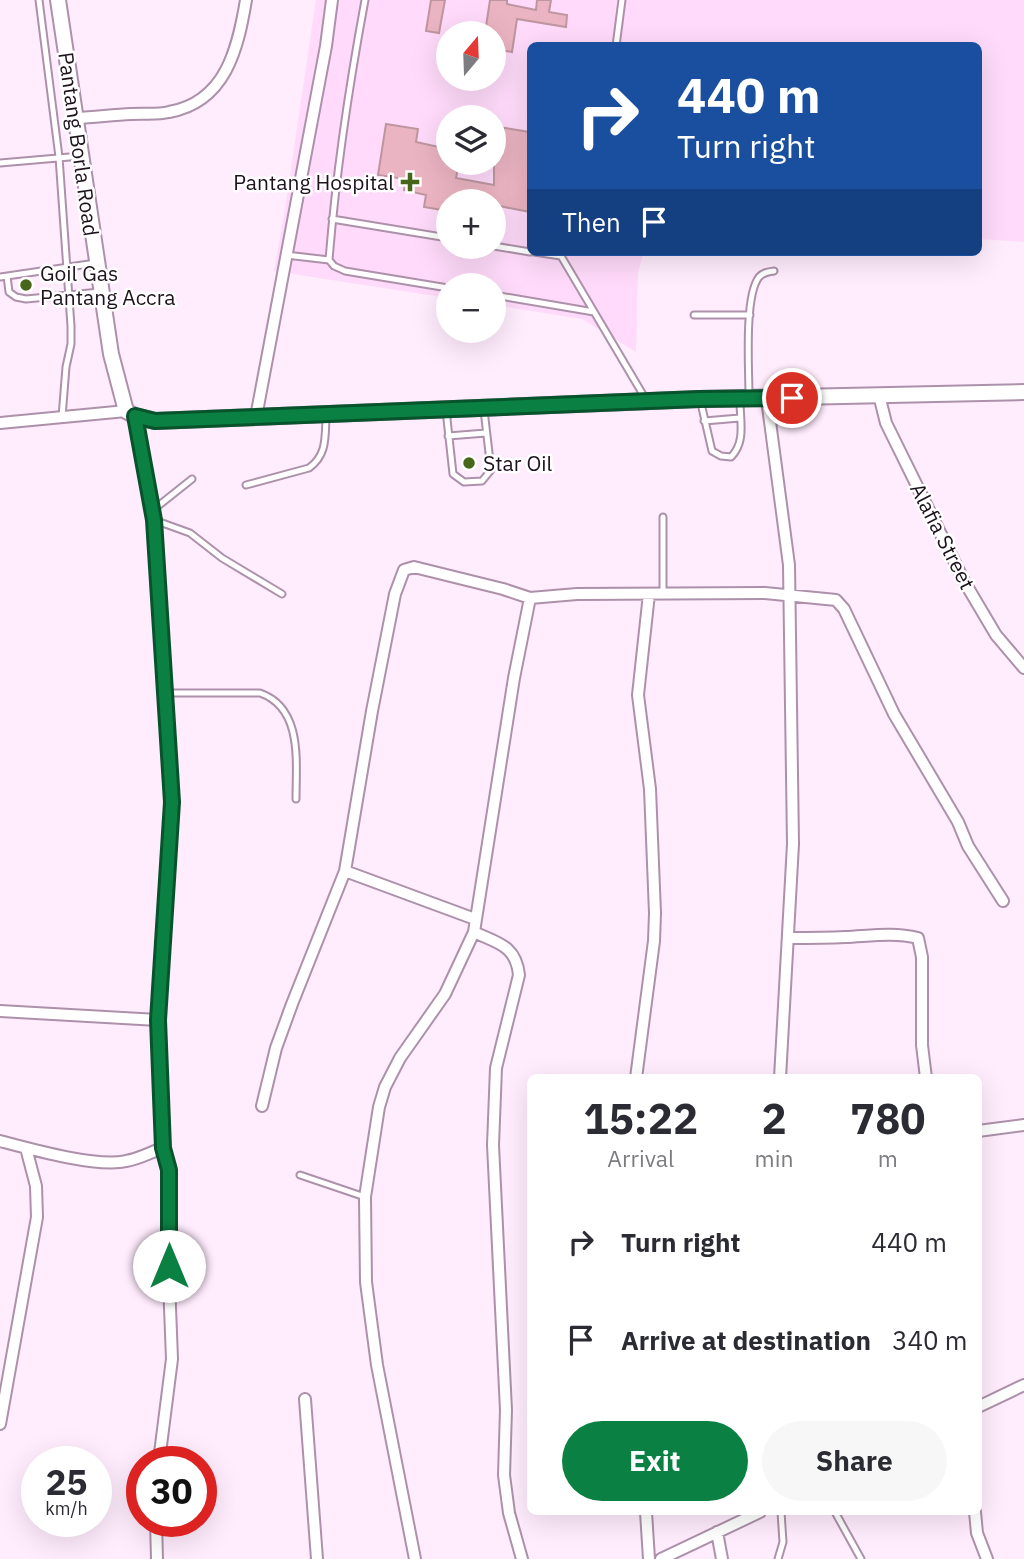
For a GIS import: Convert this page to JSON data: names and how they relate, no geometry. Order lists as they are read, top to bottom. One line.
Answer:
{"streets":{"street":["Pantang Borla Road","Alafia Street"]},"places":{"health":["Pantang Hospital"],"other":["Goil Gas Pantang Accra","Star Oil"]},"north":"top","page":{"map_buttons":["+","−"],"turn":["440 m","Turn right"],"then":"Then","eta":["15:22","Arrival","2","min","780","m"],"list":[{"name":"Turn right","value":"440 m"},{"name":"Arrive at destination","value":"340 m"}],"buttons":["Exit","Share"],"speed":"25 km/h","limit":"30"}}
